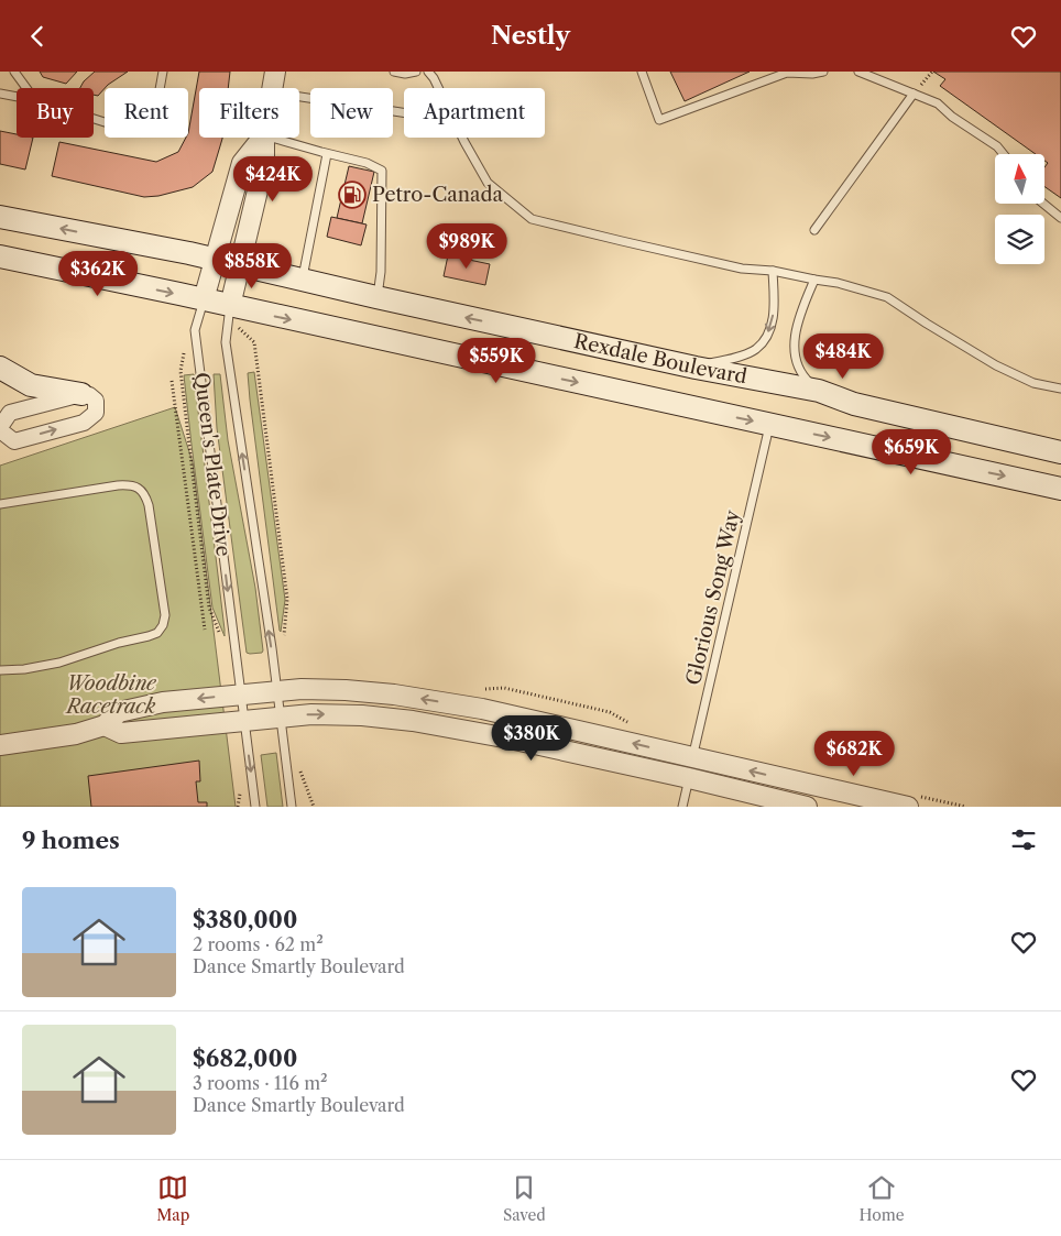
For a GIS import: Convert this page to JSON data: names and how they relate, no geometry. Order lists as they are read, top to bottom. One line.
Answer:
{"streets":{"main road":["Rexdale Boulevard"],"street":["Queen's Plate Drive"],"lane":["Glorious Song Way"]},"crossings":[["Rexdale Boulevard","Queen's Plate Drive"],["Rexdale Boulevard","Glorious Song Way"]],"parks":["Woodbine Racetrack"],"places":{"fuel station":["Petro-Canada"]},"north":"top","page":{"header":"Nestly","chip":["Buy","Rent","Filters","New","Apartment"],"price":["$424K","$989K","$858K","$362K","$484K","$559K","$659K","$380K","$682K"],"heading":"9 homes","list":[{"name":"$380,000","note":"2 rooms · 62 m² · Dance Smartly Boulevard"},{"name":"$682,000","note":"3 rooms · 116 m² · Dance Smartly Boulevard"}],"tabs":["Map","Saved","Home"]}}
